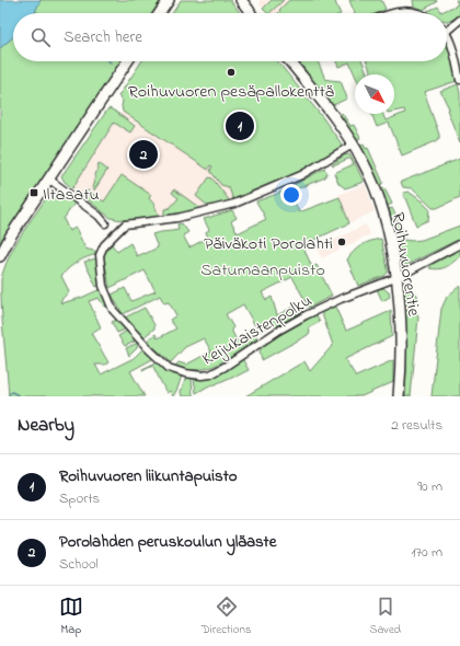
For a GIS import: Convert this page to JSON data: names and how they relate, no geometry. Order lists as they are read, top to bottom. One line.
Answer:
{"streets":{"main road":["Roihuvuorentie"],"street":["Keijukaistenpolku"]},"crossings":[["Roihuvuorentie","Keijukaistenpolku"]],"parks":["Satumaanpuisto"],"places":{"other":["Roihuvuoren pesäpallokenttä","Päiväkoti Porolahti"],"transit":["Iltasatu"]},"north":"bottom right","page":{"search":"Search here","pins":["1","2"],"heading":["Nearby","2 results"],"list":[{"mark":"1","name":"Roihuvuoren liikuntapuisto","note":"Sports","value":"90 m"},{"mark":"2","name":"Porolahden peruskoulun yläaste","note":"School","value":"170 m"}],"nav":["Map","Directions","Saved"]}}
